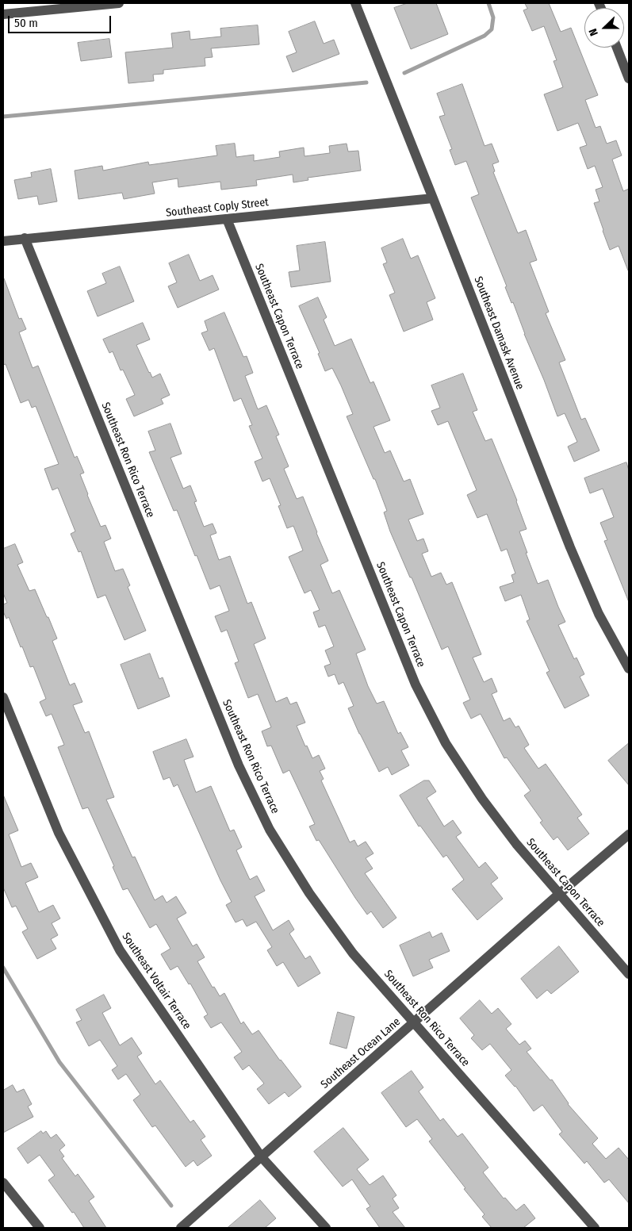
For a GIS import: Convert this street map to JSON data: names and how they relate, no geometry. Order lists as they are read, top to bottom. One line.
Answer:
{"streets":{"street":["Southeast Coply Street","Southeast Capon Terrace","Southeast Damask Avenue","Southeast Ron Rico Terrace","Southeast Voltair Terrace","Southeast Ocean Lane"]},"crossings":[["Southeast Coply Street","Southeast Capon Terrace"],["Southeast Coply Street","Southeast Damask Avenue"],["Southeast Coply Street","Southeast Ron Rico Terrace"],["Southeast Capon Terrace","Southeast Ocean Lane"],["Southeast Ron Rico Terrace","Southeast Ocean Lane"],["Southeast Voltair Terrace","Southeast Ocean Lane"]],"scale_bar":"50 m","north":"left"}
